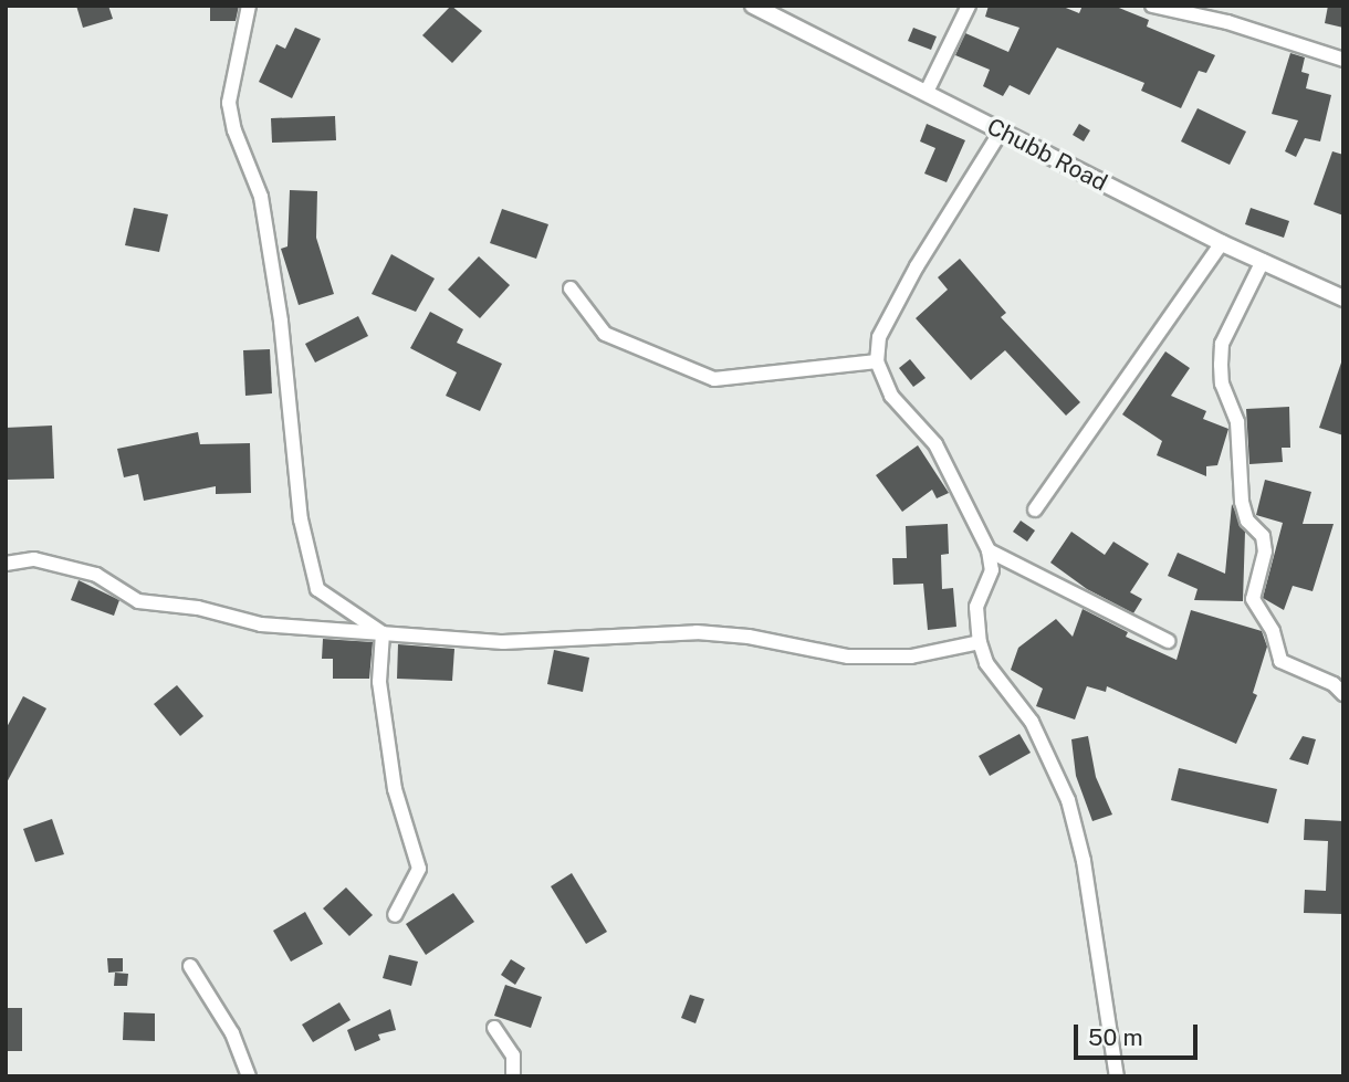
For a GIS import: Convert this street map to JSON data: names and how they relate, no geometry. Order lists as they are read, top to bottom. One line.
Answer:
{"streets":{"street":["Chubb Road"]},"scale_bar":"50 m"}
